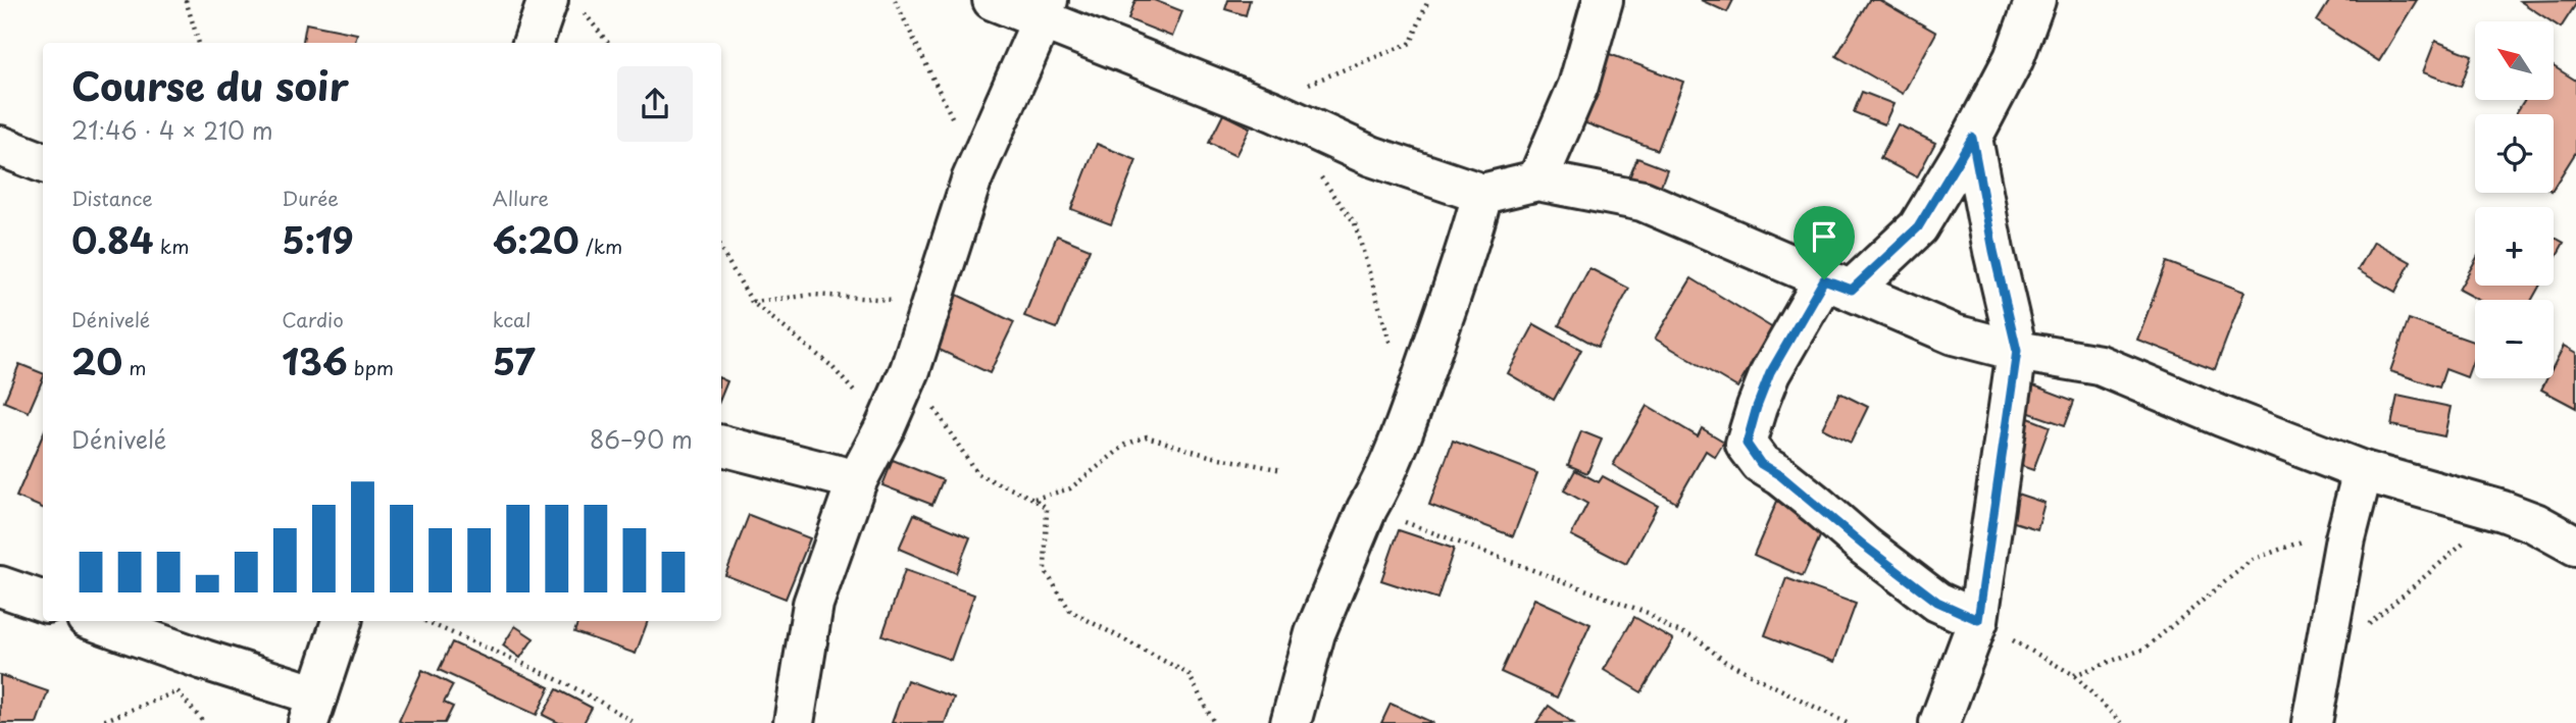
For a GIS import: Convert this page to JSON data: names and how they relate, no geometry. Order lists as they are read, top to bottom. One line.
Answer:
{"north":"top left","page":{"map_buttons":["+","−"],"heading":["Course du soir","21:46 · 4 × 210 m"],"stats":[["Distance","0.84 km"],["Durée","5:19"],["Allure","6:20 /km"],["Dénivelé","20 m"],["Cardio","136 bpm"],["kcal","57"]],"chart":["Dénivelé","86–90 m"]}}
